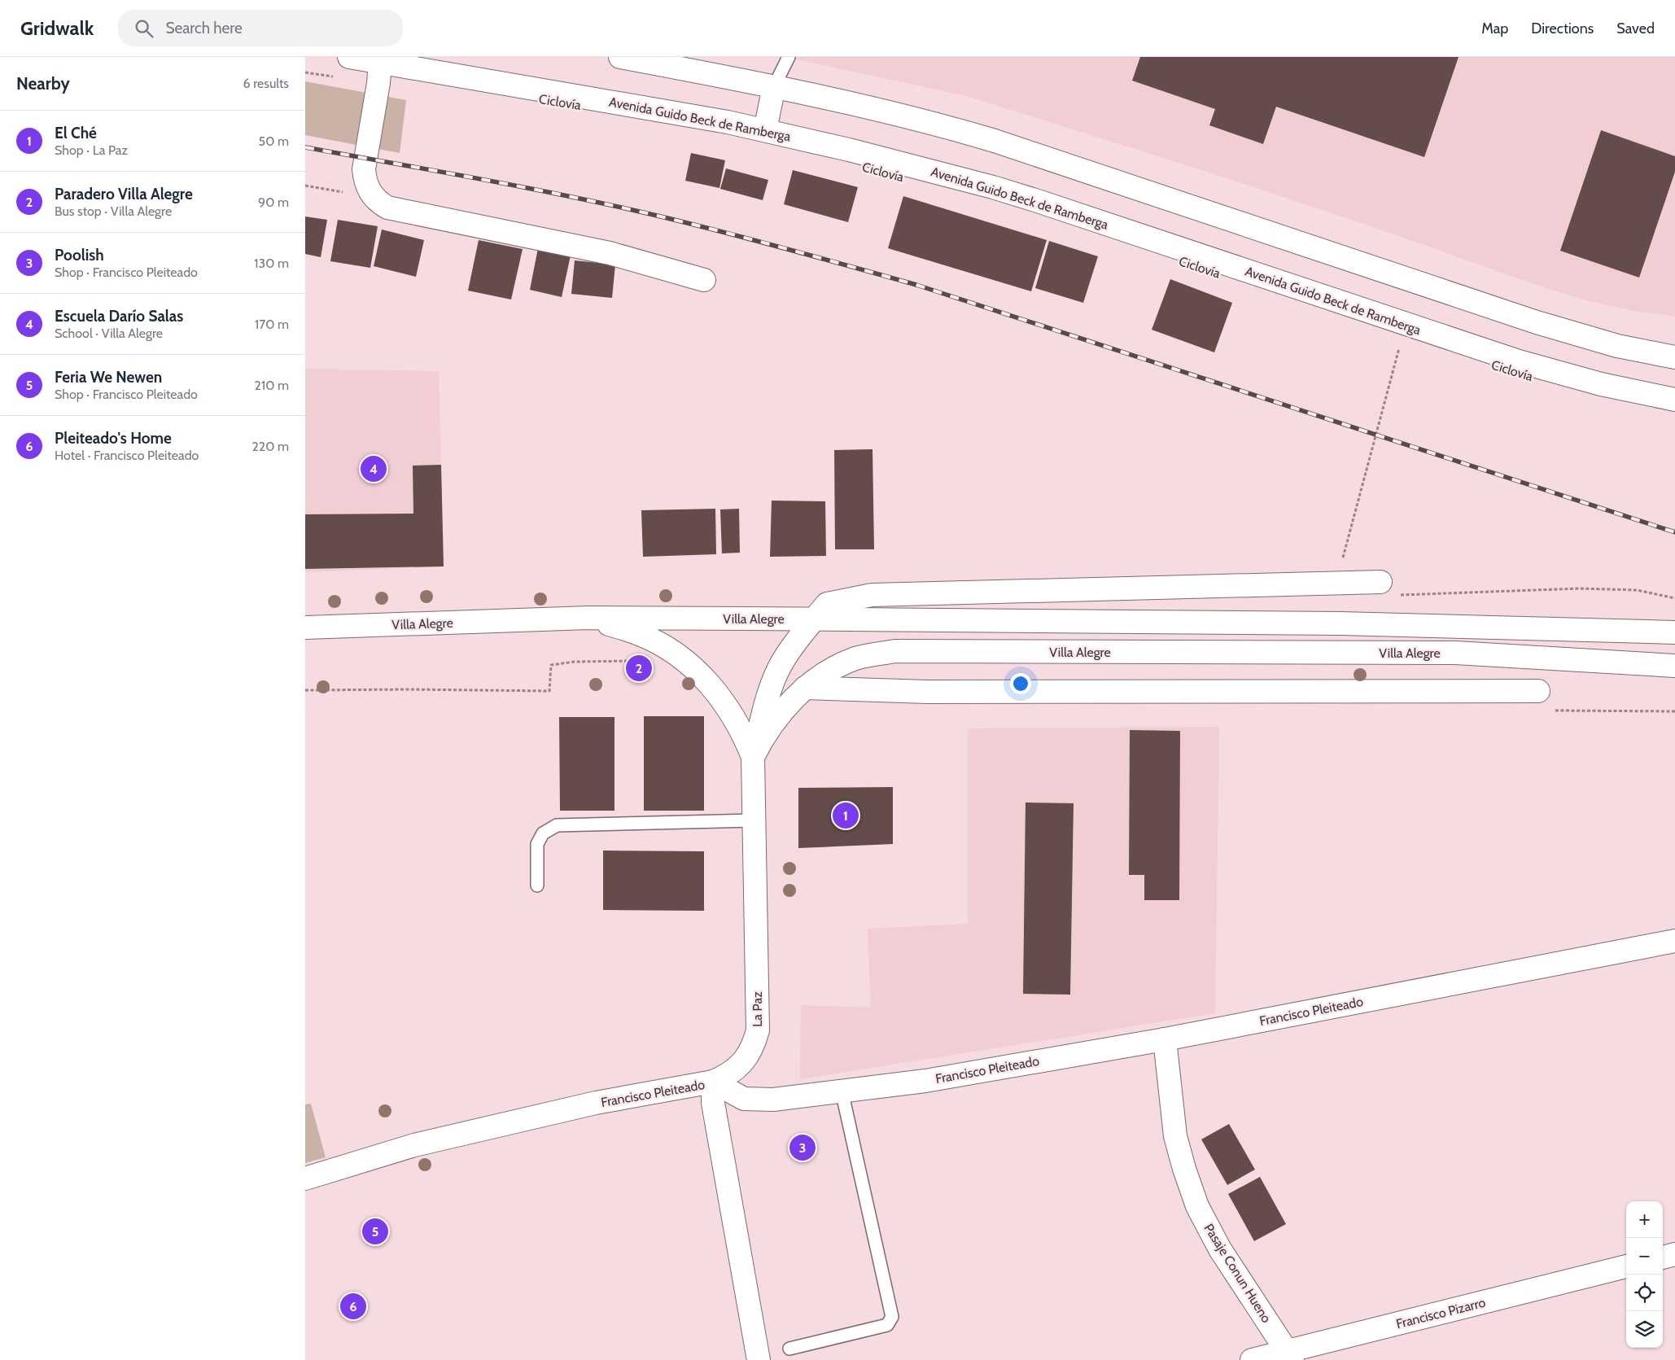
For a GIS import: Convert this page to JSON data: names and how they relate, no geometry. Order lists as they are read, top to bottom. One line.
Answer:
{"streets":{"main road":["Avenida Guido Beck de Ramberga","Villa Alegre","La Paz","Francisco Pleiteado","Pasaje Conun Hueno","Francisco Pizarro"]},"crossings":[["Villa Alegre","La Paz"],["La Paz","Francisco Pleiteado"],["Francisco Pleiteado","Pasaje Conun Hueno"],["Pasaje Conun Hueno","Francisco Pizarro"]],"page":{"header":"Gridwalk","search":"Search here","nav":["Map","Directions","Saved"],"heading":["Nearby","6 results"],"list":[{"mark":"1","name":"El Ché","note":"Shop · La Paz","value":"50 m"},{"mark":"2","name":"Paradero Villa Alegre","note":"Bus stop · Villa Alegre","value":"90 m"},{"mark":"3","name":"Poolish","note":"Shop · Francisco Pleiteado","value":"130 m"},{"mark":"4","name":"Escuela Darío Salas","note":"School · Villa Alegre","value":"170 m"},{"mark":"5","name":"Feria We Newen","note":"Shop · Francisco Pleiteado","value":"210 m"},{"mark":"6","name":"Pleiteado's Home","note":"Hotel · Francisco Pleiteado","value":"220 m"}],"pins":["4","2","1","3","5","6"],"map_buttons":["+","−"]}}
